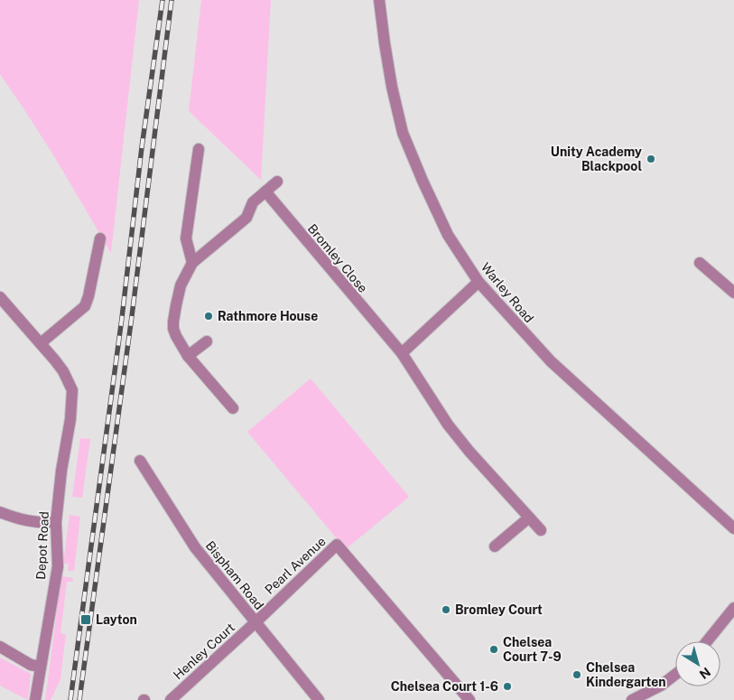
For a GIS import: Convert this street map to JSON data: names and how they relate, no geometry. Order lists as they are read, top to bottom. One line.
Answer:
{"streets":{"street":["Bromley Close","Warley Road","Depot Road","Pearl Avenue","Bispham Road","Henley Court"]},"crossings":[["Pearl Avenue","Bispham Road"],["Pearl Avenue","Henley Court"],["Bispham Road","Henley Court"]],"places":{"other":["Unity Academy Blackpool","Rathmore House","Bromley Court","Chelsea Court 7-9","Chelsea Kindergarten","Chelsea Court 1-6"],"transit":["Layton"]},"north":"bottom right"}
